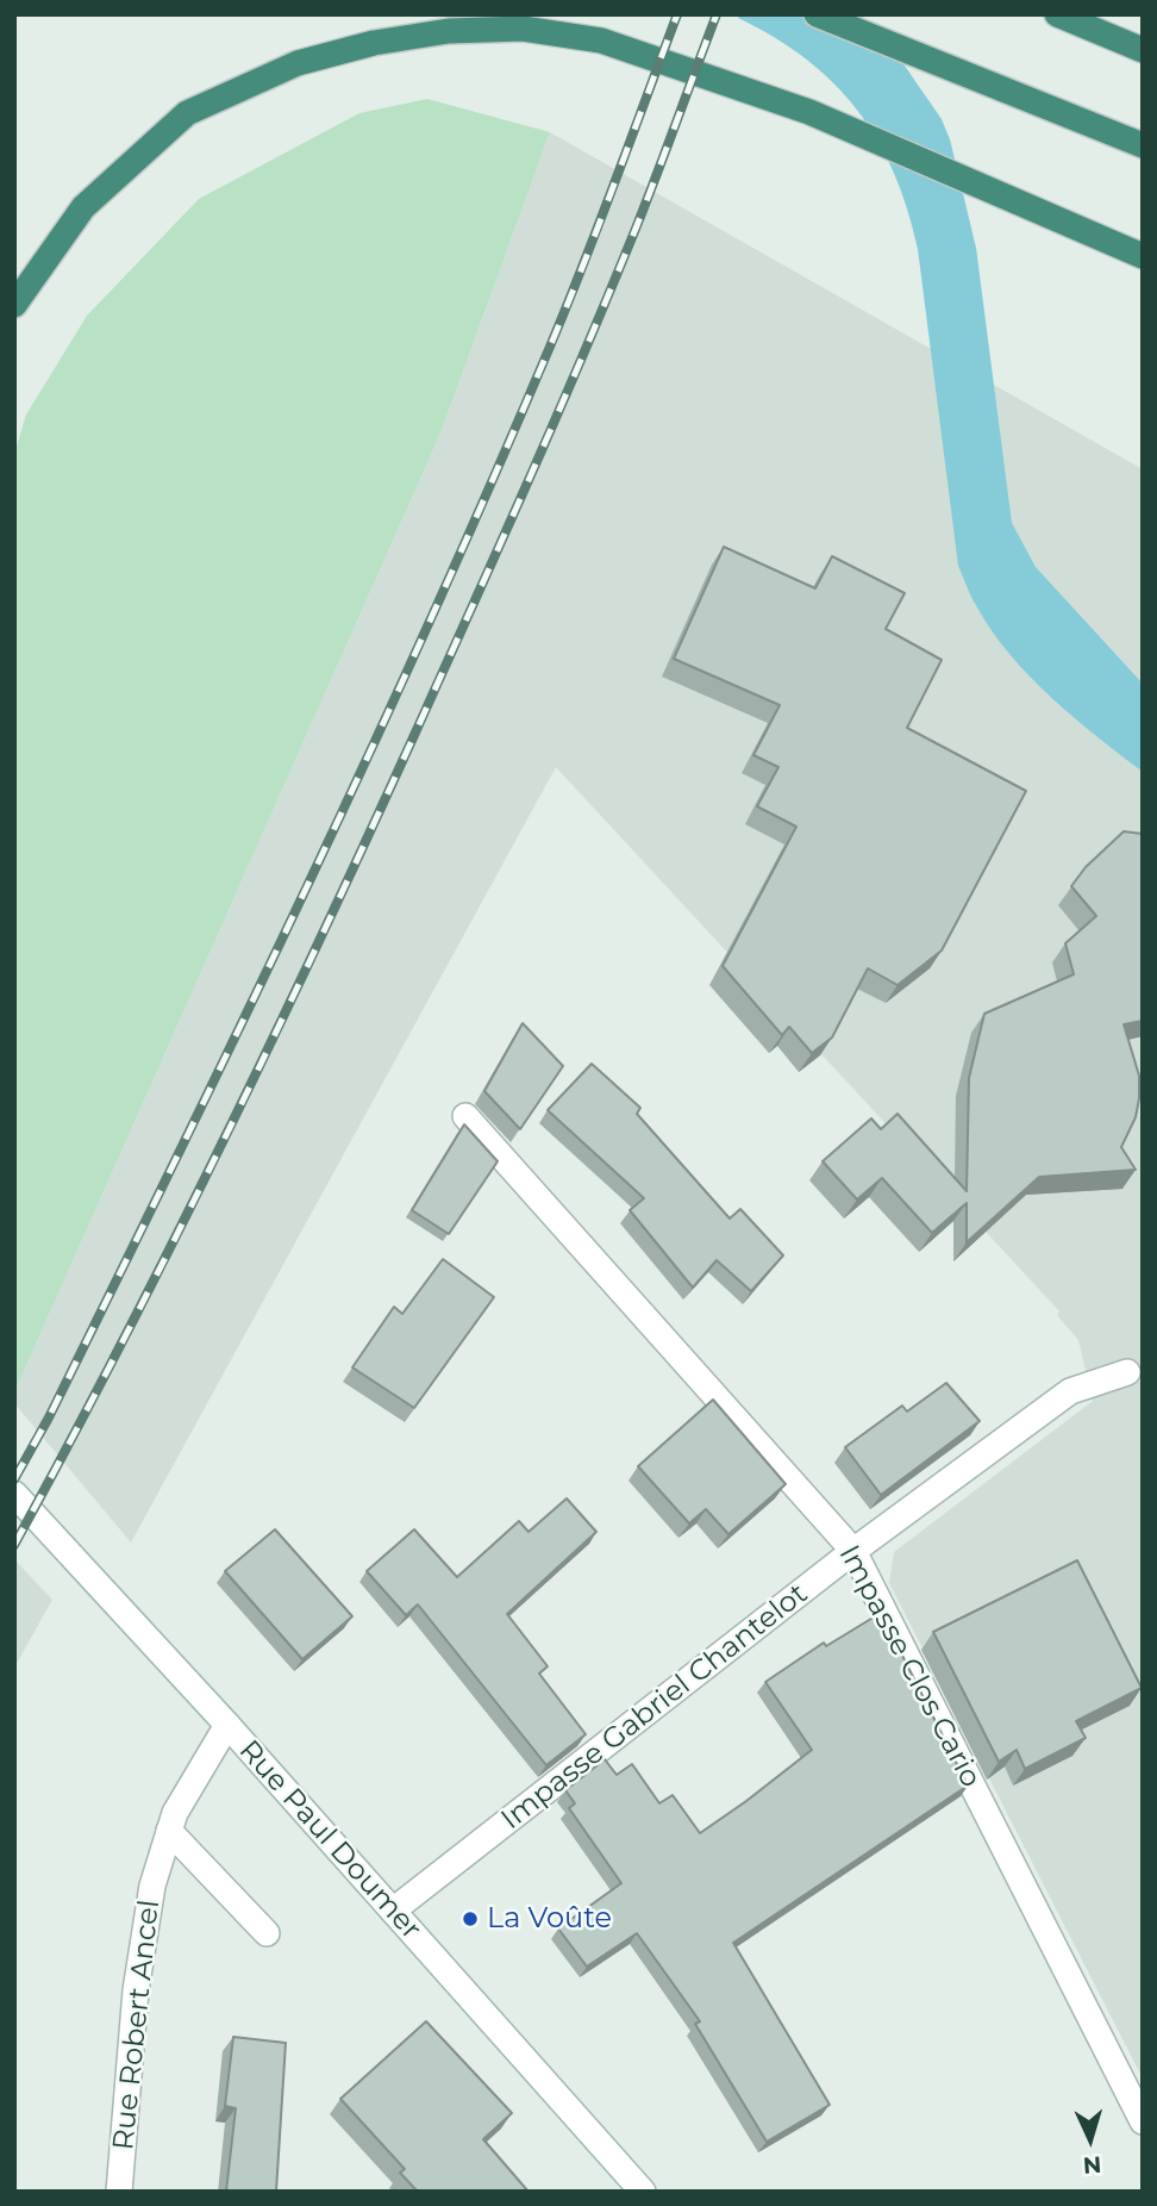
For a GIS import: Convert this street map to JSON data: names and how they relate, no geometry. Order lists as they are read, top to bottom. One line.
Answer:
{"streets":{"street":["Impasse Clos Cario","Impasse Gabriel Chantelot","Rue Paul Doumer","Rue Robert Ancel"]},"crossings":[["Impasse Clos Cario","Impasse Gabriel Chantelot"],["Impasse Gabriel Chantelot","Rue Paul Doumer"],["Rue Paul Doumer","Rue Robert Ancel"]],"places":["La Voûte"],"north":"bottom"}
